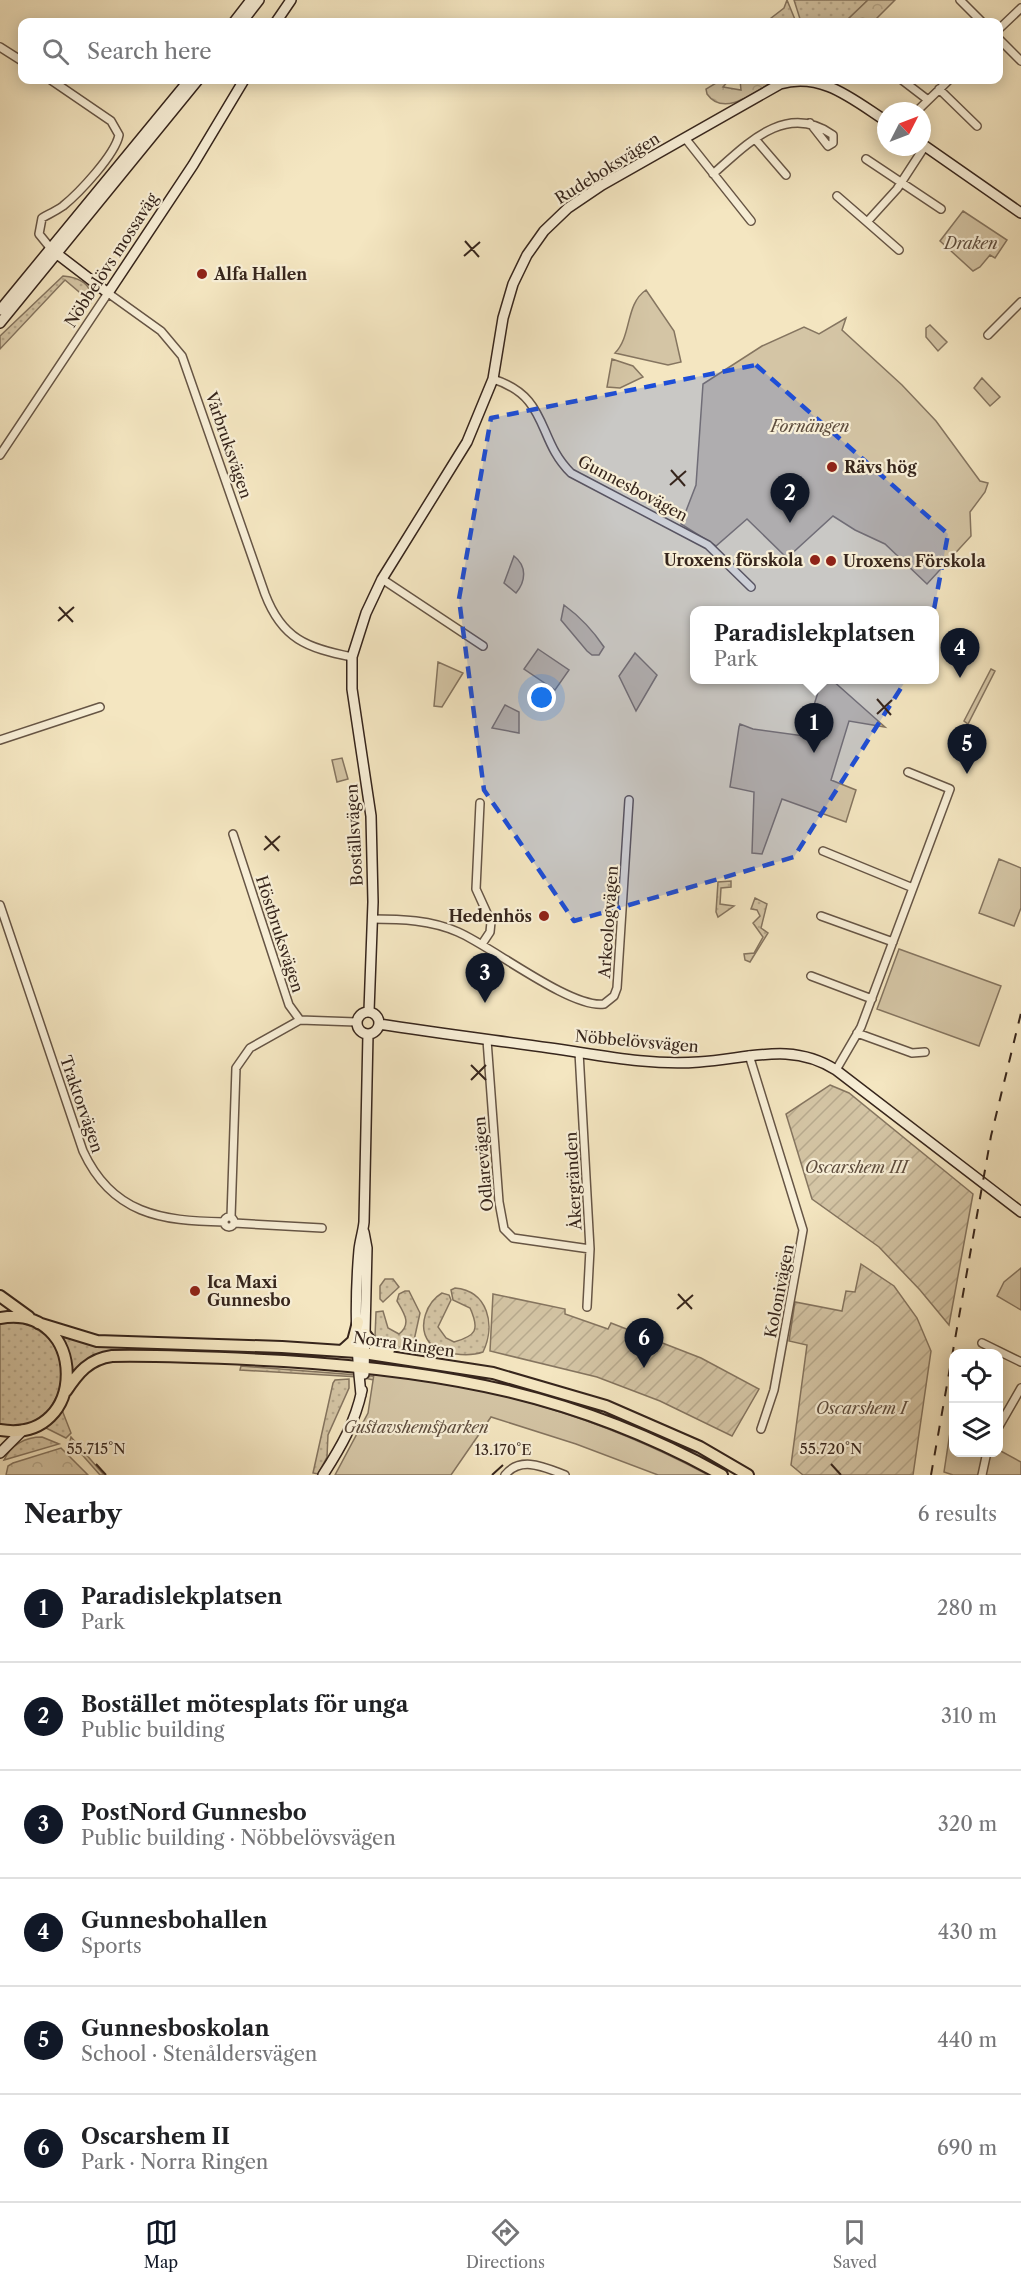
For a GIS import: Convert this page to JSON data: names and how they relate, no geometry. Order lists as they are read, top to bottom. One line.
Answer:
{"streets":{"main road":["Norra Ringen"],"street":["Rudeboksvägen","Nöbbelövs mossaväg","Vårbruksvägen","Gunnesbovägen","Boställsvägen","Arkeologvägen","Höstbruksvägen","Nöbbelövsvägen","Traktorvägen","Odlarevägen","Åkergränden","Kolonivägen"]},"crossings":[["Rudeboksvägen","Vårbruksvägen"],["Rudeboksvägen","Gunnesbovägen"],["Rudeboksvägen","Boställsvägen"],["Nöbbelövs mossaväg","Vårbruksvägen"],["Vårbruksvägen","Boställsvägen"],["Boställsvägen","Arkeologvägen"],["Boställsvägen","Nöbbelövsvägen"],["Nöbbelövsvägen","Odlarevägen"],["Nöbbelövsvägen","Åkergränden"],["Nöbbelövsvägen","Kolonivägen"],["Odlarevägen","Åkergränden"]],"parks":["Draken","Fornängen","Oscarshem III","Oscarshem I","Gustavshemsparken"],"places":["Alfa Hallen","Rävs hög","Uroxens förskola","Uroxens Förskola","Hedenhös","Ica Maxi Gunnesbo"],"north":"top right","page":{"search":"Search here","pins":["2","4","1","5","3","6"],"popup":["Paradislekplatsen","Park"],"heading":["Nearby","6 results"],"list":[{"mark":"1","name":"Paradislekplatsen","note":"Park","value":"280 m"},{"mark":"2","name":"Bostället mötesplats för unga","note":"Public building","value":"310 m"},{"mark":"3","name":"PostNord Gunnesbo","note":"Public building · Nöbbelövsvägen","value":"320 m"},{"mark":"4","name":"Gunnesbohallen","note":"Sports","value":"430 m"},{"mark":"5","name":"Gunnesboskolan","note":"School · Stenåldersvägen","value":"440 m"},{"mark":"6","name":"Oscarshem II","note":"Park · Norra Ringen","value":"690 m"}],"nav":["Map","Directions","Saved"]},"coordinates":["55.715°N","55.720°N","13.170°E"]}
